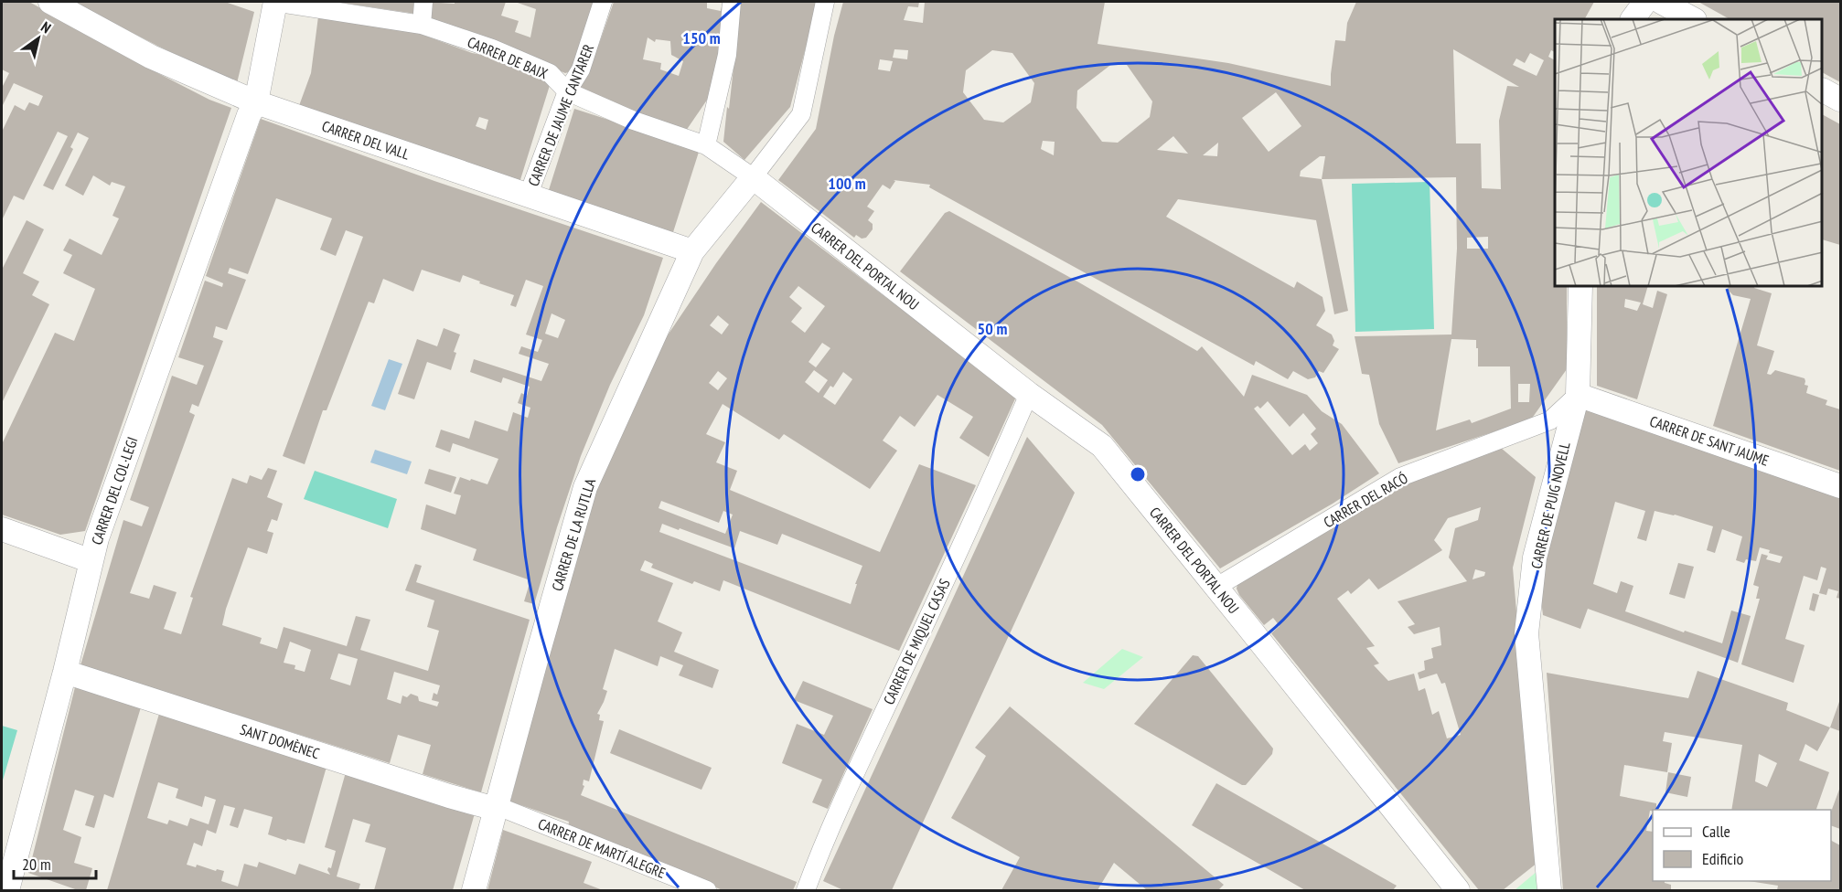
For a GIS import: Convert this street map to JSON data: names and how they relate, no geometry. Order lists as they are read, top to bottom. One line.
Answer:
{"streets":{"street":["CARRER DE BAIX","CARRER DE JAUME CANTARER","CARRER DEL VALL","CARRER DEL PORTAL NOU","CARRER DE SANT JAUME","CARRER DEL COL·LEGI","CARRER DEL RACÓ","CARRER DE PUIG NOVELL","CARRER DE LA RUTLLA","CARRER DE MIQUEL CASAS","SANT DOMÈNEC","CARRER DE MARTÍ ALEGRE"]},"crossings":[["CARRER DE BAIX","CARRER DE JAUME CANTARER"],["CARRER DE BAIX","CARRER DEL PORTAL NOU"],["CARRER DE BAIX","CARRER DEL COL·LEGI"],["CARRER DE BAIX","CARRER DE LA RUTLLA"],["CARRER DE JAUME CANTARER","CARRER DEL VALL"],["CARRER DEL VALL","CARRER DEL COL·LEGI"],["CARRER DEL VALL","CARRER DE LA RUTLLA"],["CARRER DEL PORTAL NOU","CARRER DEL RACÓ"],["CARRER DEL PORTAL NOU","CARRER DE LA RUTLLA"],["CARRER DEL PORTAL NOU","CARRER DE MIQUEL CASAS"],["CARRER DE SANT JAUME","CARRER DEL RACÓ"],["CARRER DE SANT JAUME","CARRER DE PUIG NOVELL"],["CARRER DEL COL·LEGI","SANT DOMÈNEC"],["CARRER DEL RACÓ","CARRER DE PUIG NOVELL"],["CARRER DE LA RUTLLA","SANT DOMÈNEC"],["CARRER DE LA RUTLLA","CARRER DE MARTÍ ALEGRE"],["SANT DOMÈNEC","CARRER DE MARTÍ ALEGRE"]],"legend":["Calle","Edificio"],"scale_bar":"20 m","north":"top right","rings":["150 m","100 m","50 m"]}
